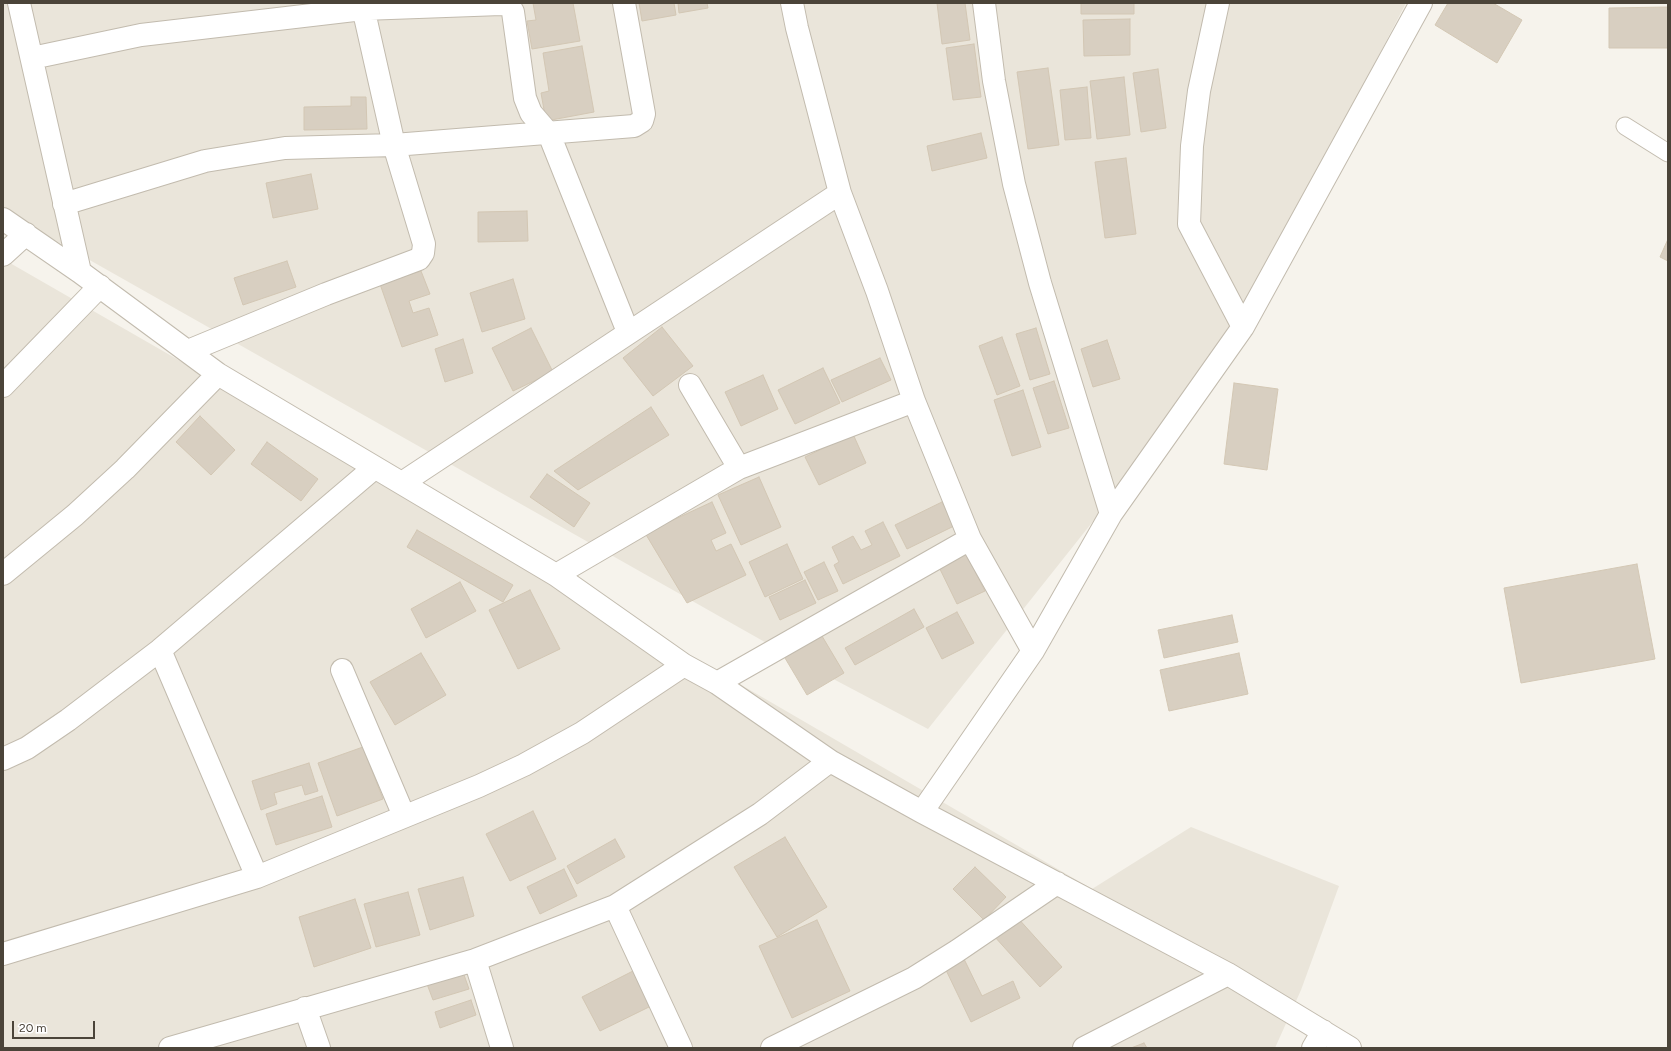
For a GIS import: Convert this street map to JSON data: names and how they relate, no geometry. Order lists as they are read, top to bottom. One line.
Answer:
{"scale_bar":"20 m"}
